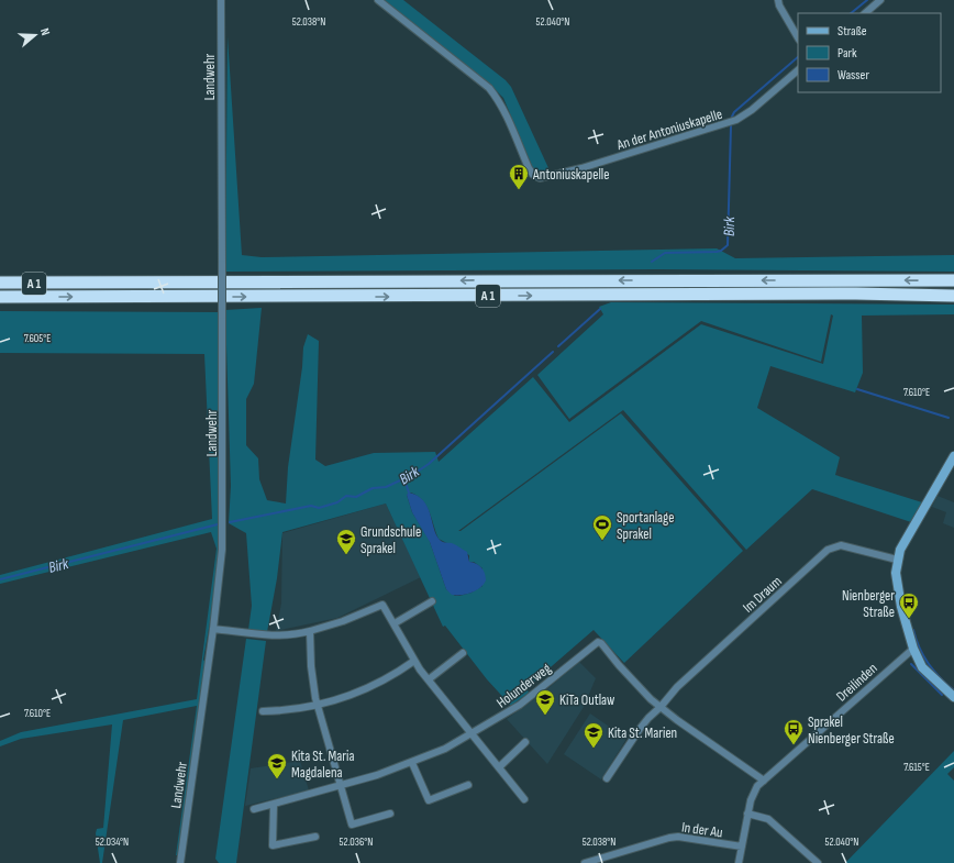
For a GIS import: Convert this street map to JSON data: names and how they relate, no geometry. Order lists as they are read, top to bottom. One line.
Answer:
{"streets":{"highway":["A 1"],"street":["Landwehr","An der Antoniuskapelle","Im Draum","Dreilinden","Holunderweg","In der Au"]},"crossings":[["Im Draum","Holunderweg"],["Dreilinden","In der Au"]],"water":["Birk"],"places":{"building":["Antoniuskapelle"],"sports":["Sportanlage Sprakel"],"school or university":["Grundschule Sprakel","KiTa Outlaw","Kita St. Marien","Kita St. Maria Magdalena"],"bus stop":["Nienberger Straße","Sprakel Nienberger Straße"]},"legend":["Straße","Park","Wasser"],"north":"right","coordinates":["52.038°N","52.040°N","7.605°E","7.610°E","7.615°E","52.034°N","52.036°N"]}
